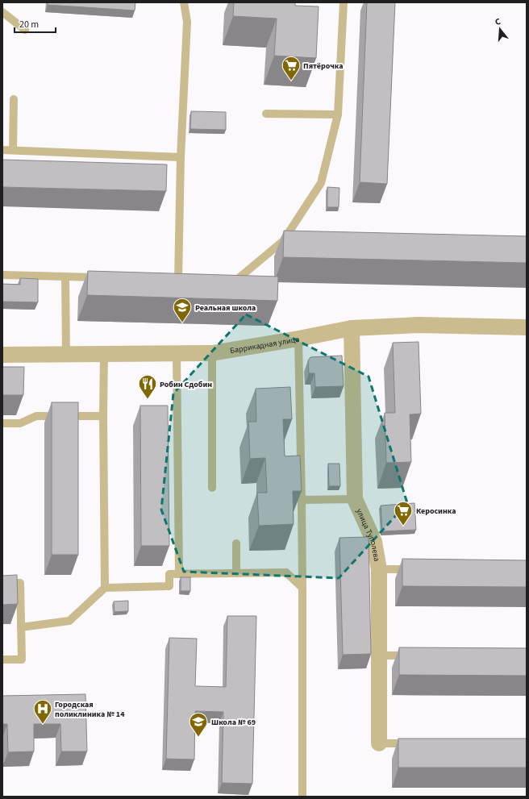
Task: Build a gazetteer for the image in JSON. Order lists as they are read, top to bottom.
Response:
{
  "streets": {
    "street": ["Баррикадная улица", "улица Туполева"]
  },
  "crossings": [
    ["Баррикадная улица", "улица Туполева"]
  ],
  "places": {
    "supermarket": ["Пятёрочка", "Керосинка"],
    "school or university": ["Реальная школа", "Школа № 69"],
    "restaurant": ["Робин Сдобин"],
    "hospital": ["Городская поликлиника № 14"]
  },
  "scale_bar": "20 m",
  "north": "top"
}
